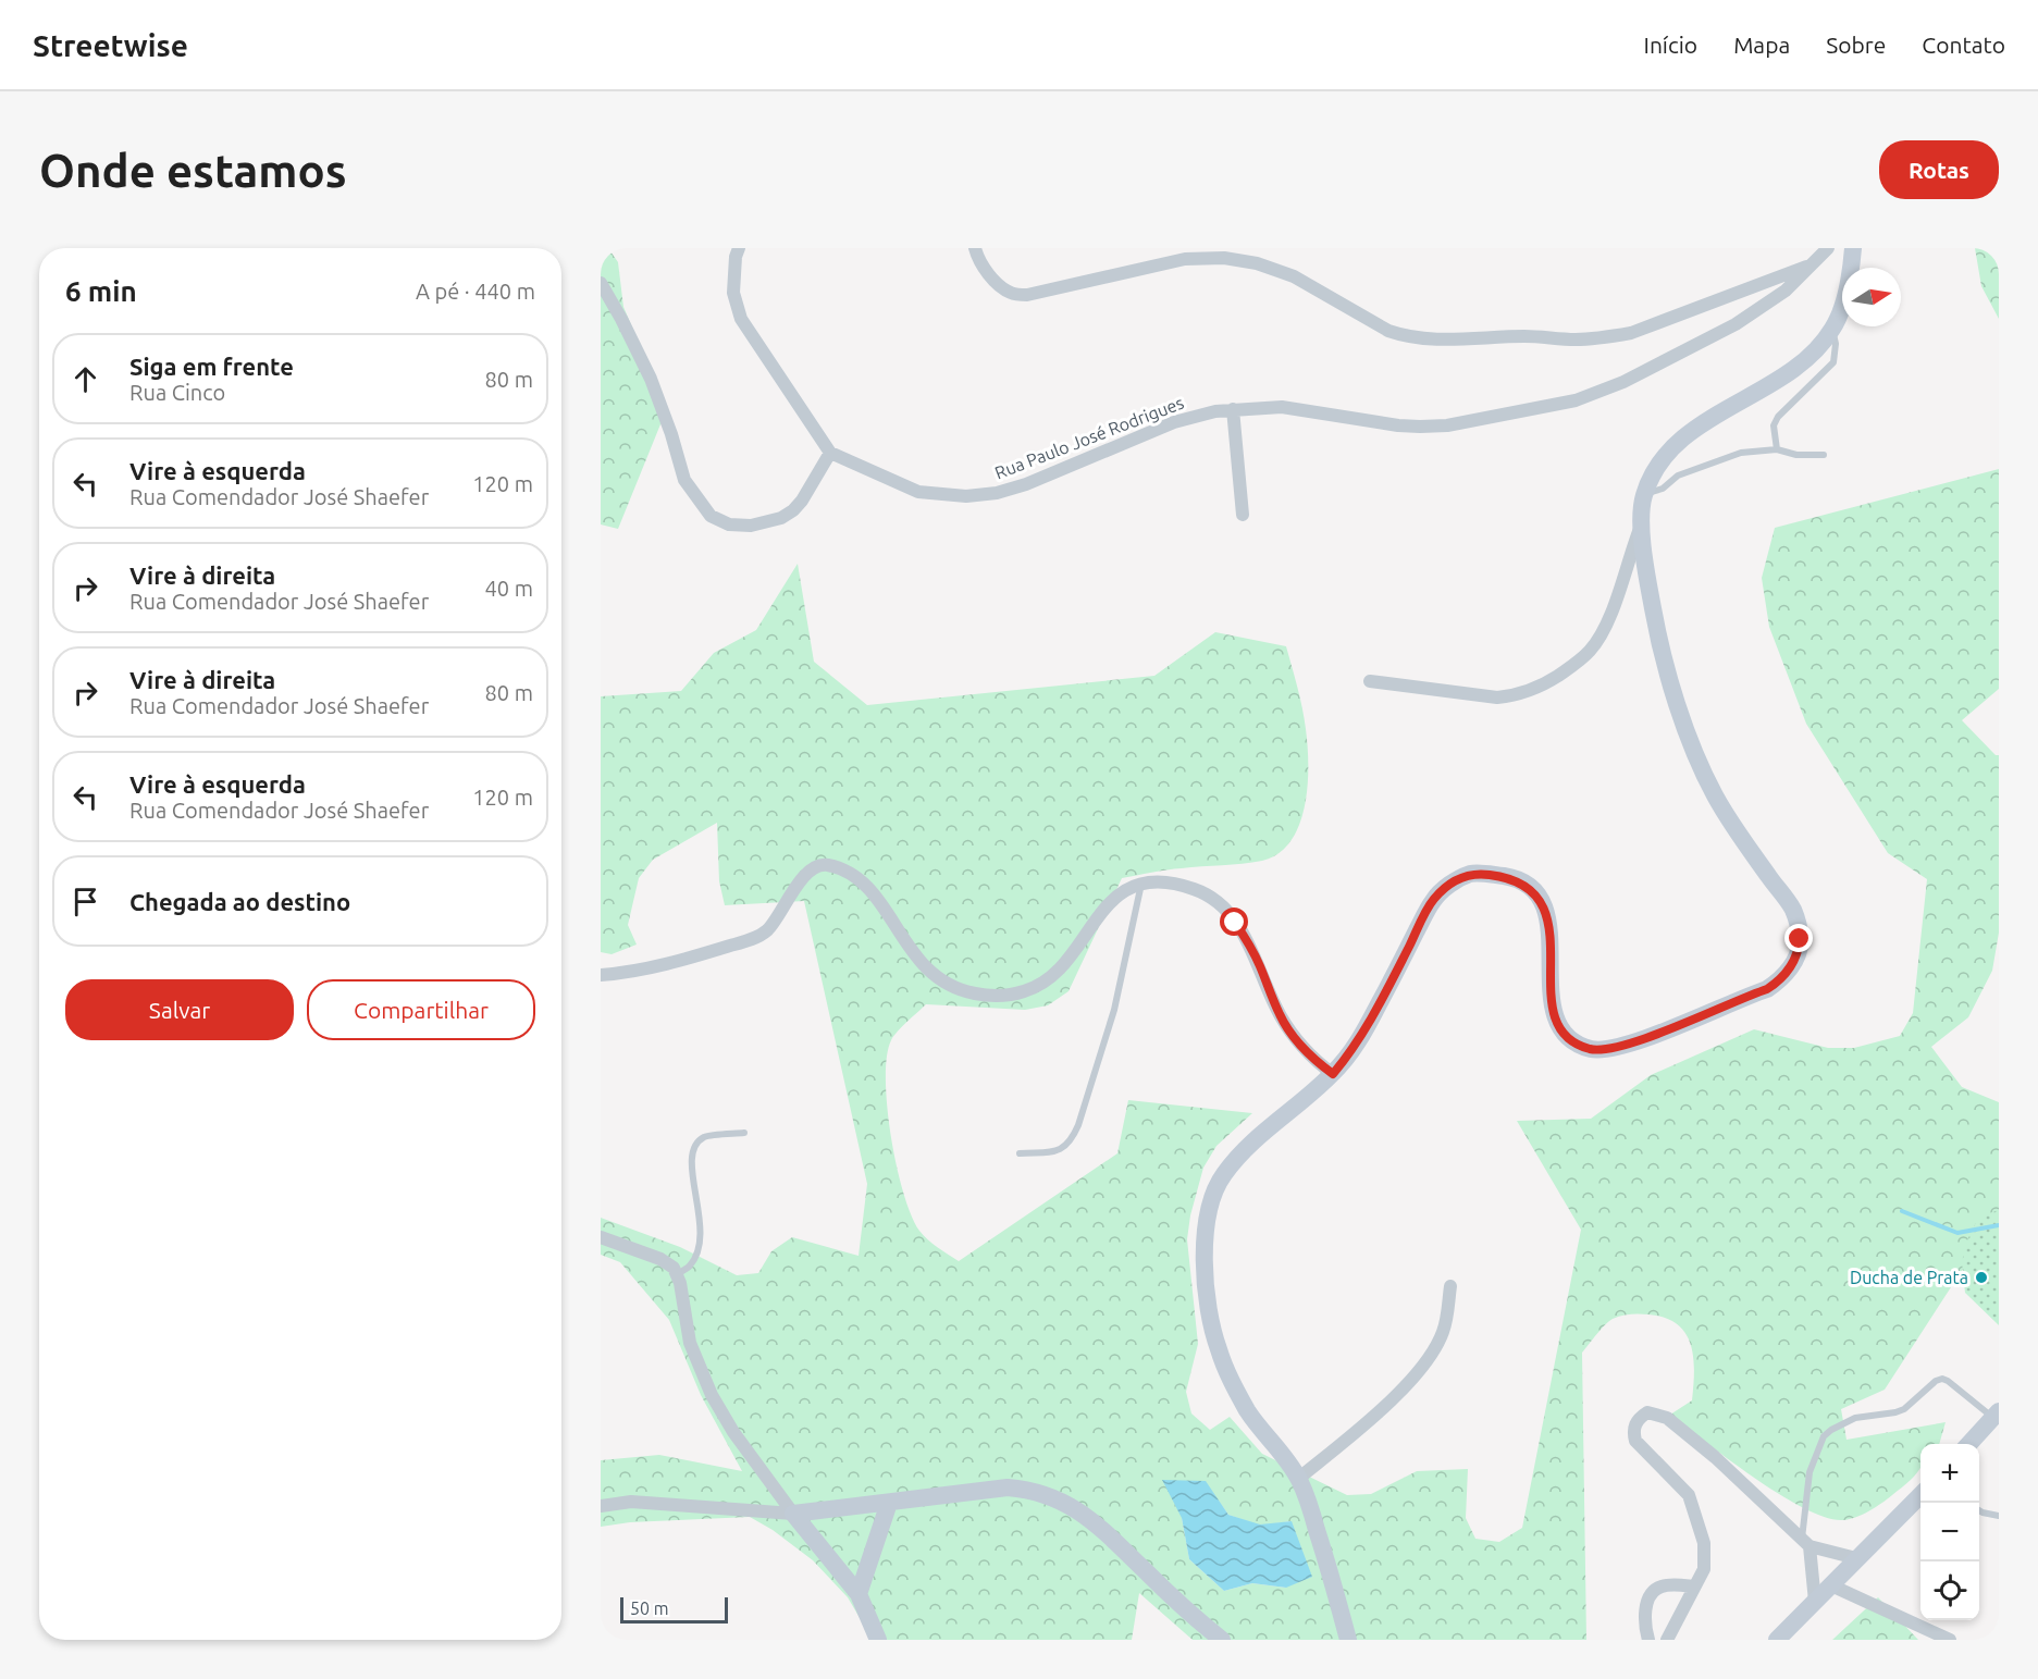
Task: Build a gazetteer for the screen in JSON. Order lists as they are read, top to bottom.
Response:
{
  "streets": {
    "street": ["Rua Paulo José Rodrigues"]
  },
  "places": ["Ducha de Prata"],
  "scale_bar": "50 m",
  "north": "right",
  "page": {
    "header": "Streetwise",
    "nav": [
      "Início",
      "Mapa",
      "Sobre",
      "Contato"
    ],
    "buttons": [
      "Rotas",
      ["Salvar", "Compartilhar"]
    ],
    "title": "Onde estamos",
    "heading": ["6 min", "A pé · 440 m"],
    "list": [
      ["Siga em frente", "Rua Cinco", "80 m"],
      ["Vire à esquerda", "Rua Comendador José Shaefer", "120 m"],
      ["Vire à direita", "Rua Comendador José Shaefer", "40 m"],
      ["Vire à direita", "Rua Comendador José Shaefer", "80 m"],
      ["Vire à esquerda", "Rua Comendador José Shaefer", "120 m"],
      "Chegada ao destino"
    ],
    "map_buttons": ["+", "−"],
    "scale": "50 m"
  }
}
